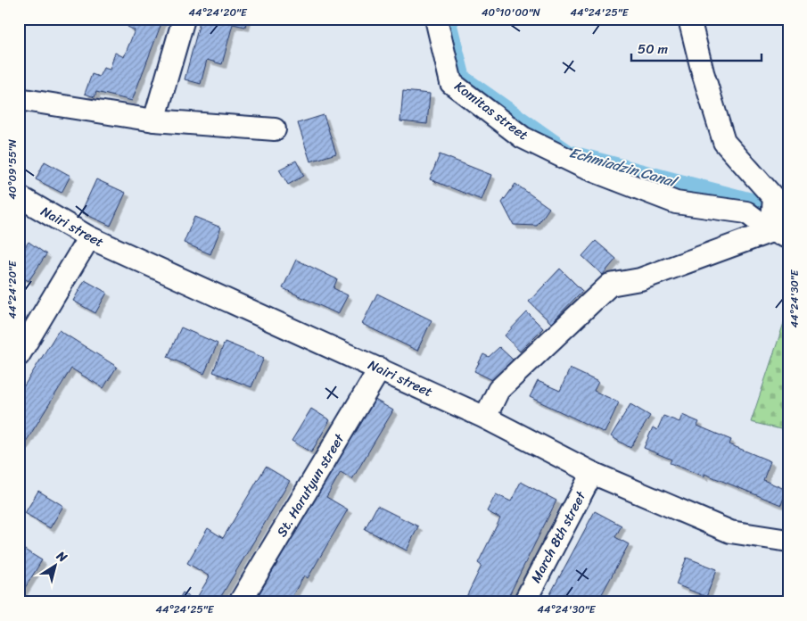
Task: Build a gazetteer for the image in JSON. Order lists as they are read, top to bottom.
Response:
{
  "streets": {
    "street": [
      "Komitas street",
      "Nairi street",
      "St. Harutyun street",
      "March 8th street"
    ]
  },
  "crossings": [
    ["Nairi street", "St. Harutyun street"],
    ["Nairi street", "March 8th street"]
  ],
  "water": ["Echmiadzin Canal"],
  "scale_bar": "50 m",
  "north": "top right",
  "coordinates": [
    "44°24'20\"E",
    "40°10'00\"N",
    "44°24'25\"E",
    "40°09'55\"N",
    "44°24'30\"E"
  ]
}
